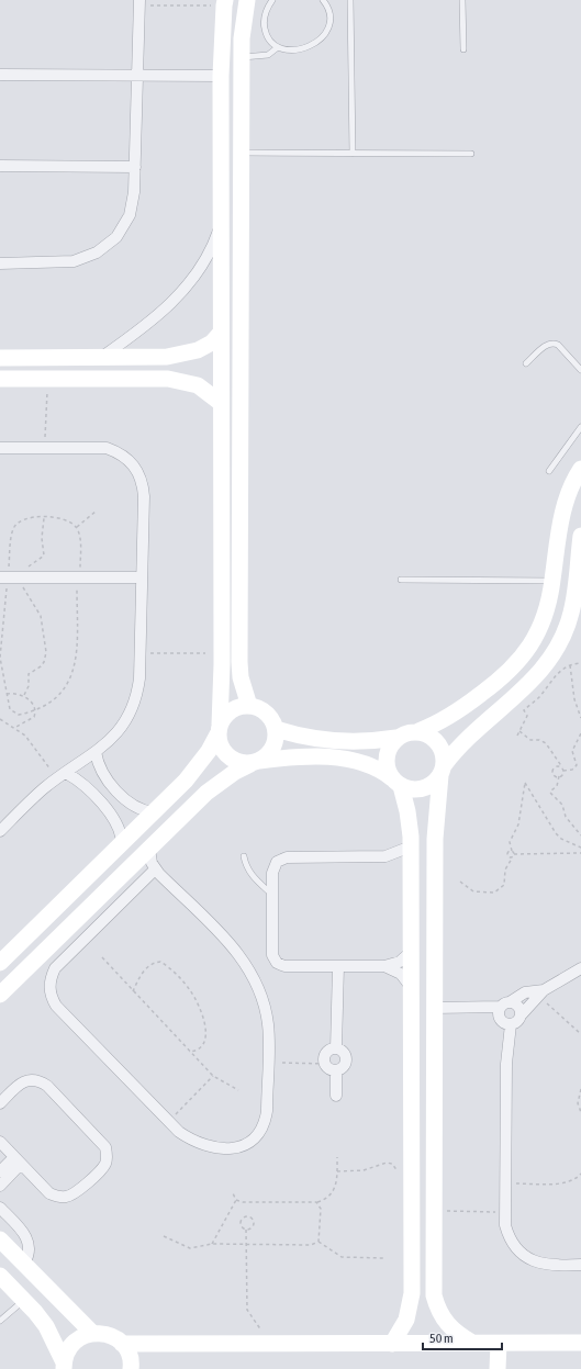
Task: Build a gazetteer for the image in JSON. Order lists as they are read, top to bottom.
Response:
{
  "scale_bar": "50 m"
}
